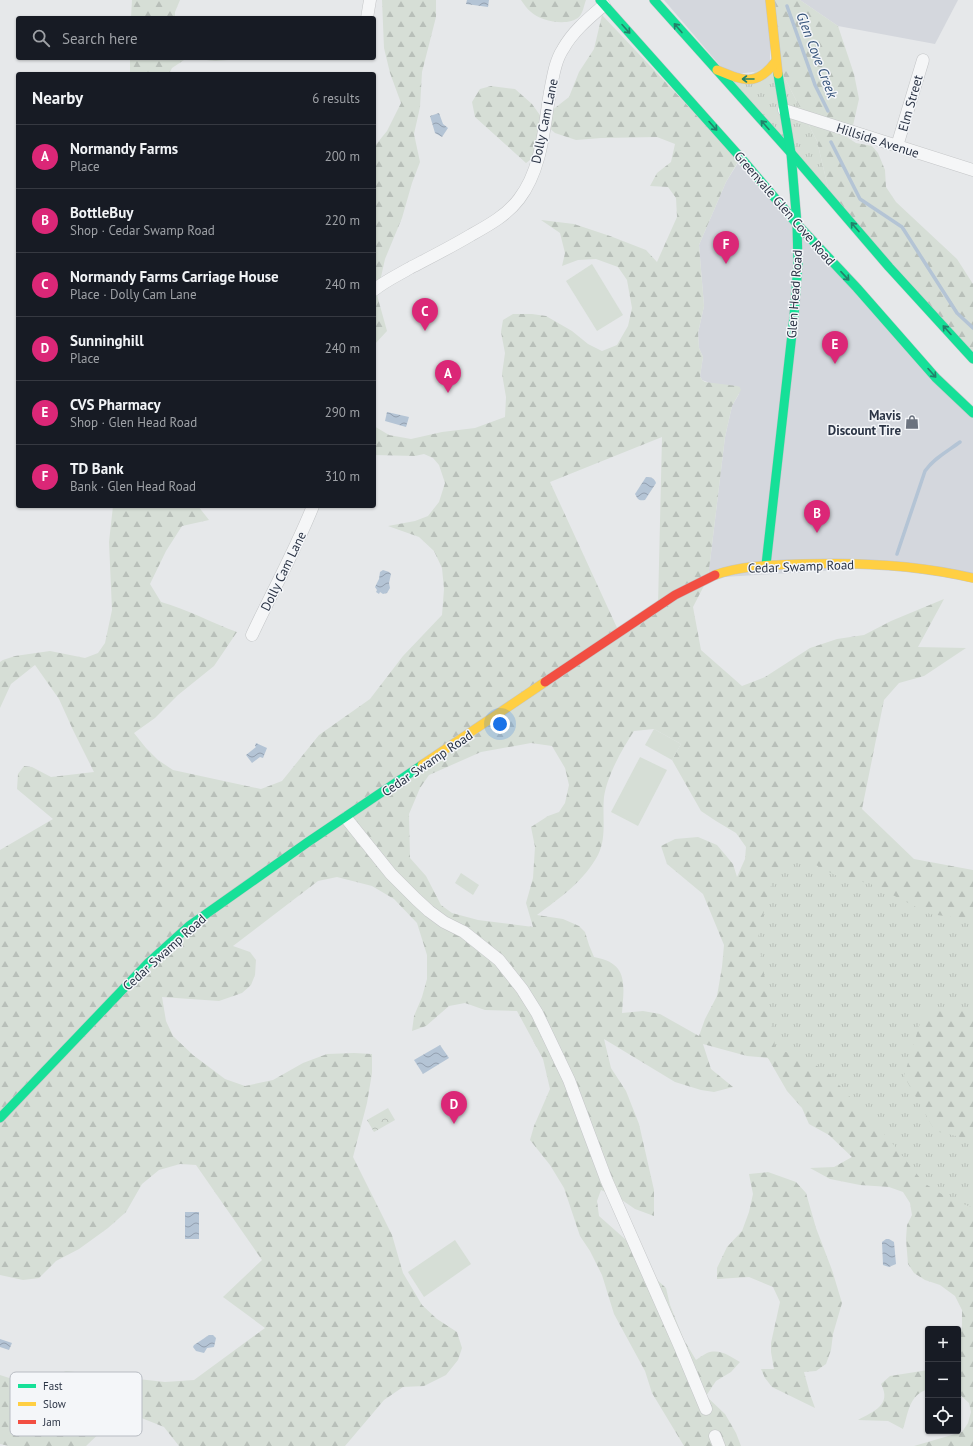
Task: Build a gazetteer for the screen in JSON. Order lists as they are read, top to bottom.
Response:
{
  "streets": {
    "main road": ["Greenvale Glen Cove Road", "Glen Head Road", "Cedar Swamp Road"],
    "street": ["Elm Street", "Dolly Cam Lane", "Hillside Avenue"]
  },
  "crossings": [
    ["Elm Street", "Hillside Avenue"],
    ["Dolly Cam Lane", "Greenvale Glen Cove Road"],
    ["Hillside Avenue", "Glen Head Road"],
    ["Greenvale Glen Cove Road", "Glen Head Road"],
    ["Glen Head Road", "Cedar Swamp Road"]
  ],
  "water": ["Glen Cove Creek"],
  "places": {
    "shop": ["Mavis Discount Tire"]
  },
  "legend": ["Fast", "Slow", "Jam"],
  "page": {
    "search": "Search here",
    "heading": ["Nearby", "6 results"],
    "list": [
      {
        "mark": "A",
        "name": "Normandy Farms",
        "note": "Place",
        "value": "200 m"
      },
      {
        "mark": "B",
        "name": "BottleBuy",
        "note": "Shop · Cedar Swamp Road",
        "value": "220 m"
      },
      {
        "mark": "C",
        "name": "Normandy Farms Carriage House",
        "note": "Place · Dolly Cam Lane",
        "value": "240 m"
      },
      {
        "mark": "D",
        "name": "Sunninghill",
        "note": "Place",
        "value": "240 m"
      },
      {
        "mark": "E",
        "name": "CVS Pharmacy",
        "note": "Shop · Glen Head Road",
        "value": "290 m"
      },
      {
        "mark": "F",
        "name": "TD Bank",
        "note": "Bank · Glen Head Road",
        "value": "310 m"
      }
    ],
    "pins": [
      "F",
      "C",
      "E",
      "A",
      "B",
      "D"
    ],
    "map_buttons": ["+", "−"]
  }
}
